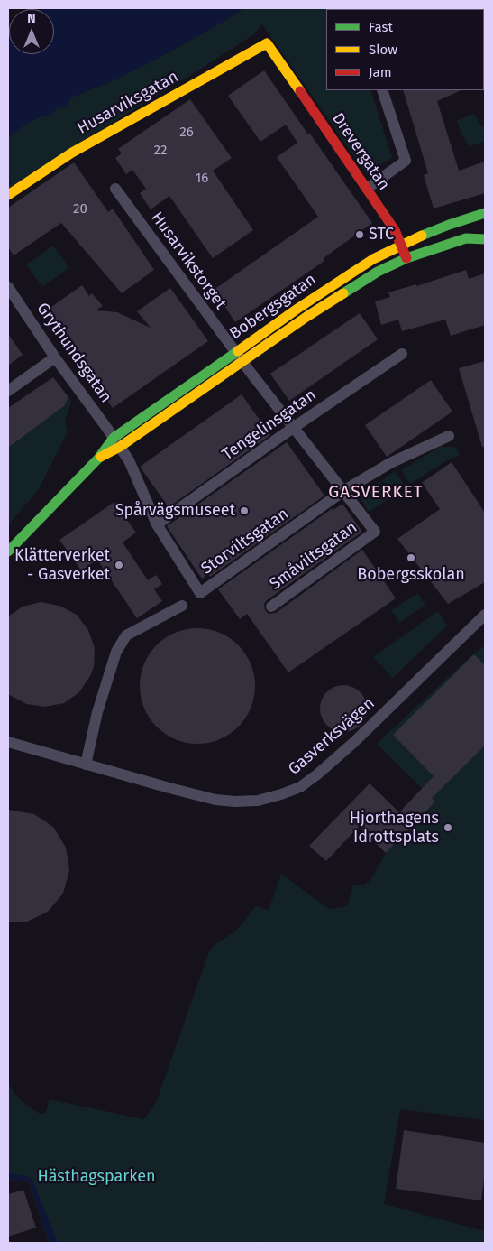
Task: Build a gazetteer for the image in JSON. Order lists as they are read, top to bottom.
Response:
{
  "streets": {
    "street": [
      "Husarviksgatan",
      "Drevergatan",
      "Husarvikstorget",
      "Bobergsgatan",
      "Grythundsgatan",
      "Tengelinsgatan",
      "Storviltsgatan",
      "Småviltsgatan",
      "Gasverksvägen"
    ]
  },
  "crossings": [
    ["Husarviksgatan", "Drevergatan"],
    ["Drevergatan", "Bobergsgatan"],
    ["Husarvikstorget", "Bobergsgatan"],
    ["Husarvikstorget", "Tengelinsgatan"],
    ["Husarvikstorget", "Storviltsgatan"],
    ["Husarvikstorget", "Småviltsgatan"],
    ["Bobergsgatan", "Grythundsgatan"],
    ["Bobergsgatan", "Storviltsgatan"],
    ["Grythundsgatan", "Storviltsgatan"],
    ["Tengelinsgatan", "Storviltsgatan"]
  ],
  "districts": ["GASVERKET"],
  "parks": ["Hästhagsparken"],
  "places": [
    "STC",
    "Spårvägsmuseet",
    "Bobergsskolan",
    "Klätterverket - Gasverket",
    "Hjorthagens Idrottsplats"
  ],
  "house_numbers": [
    "26",
    "22",
    "16",
    "20"
  ],
  "legend": ["Fast", "Slow", "Jam"],
  "north": "top"
}
